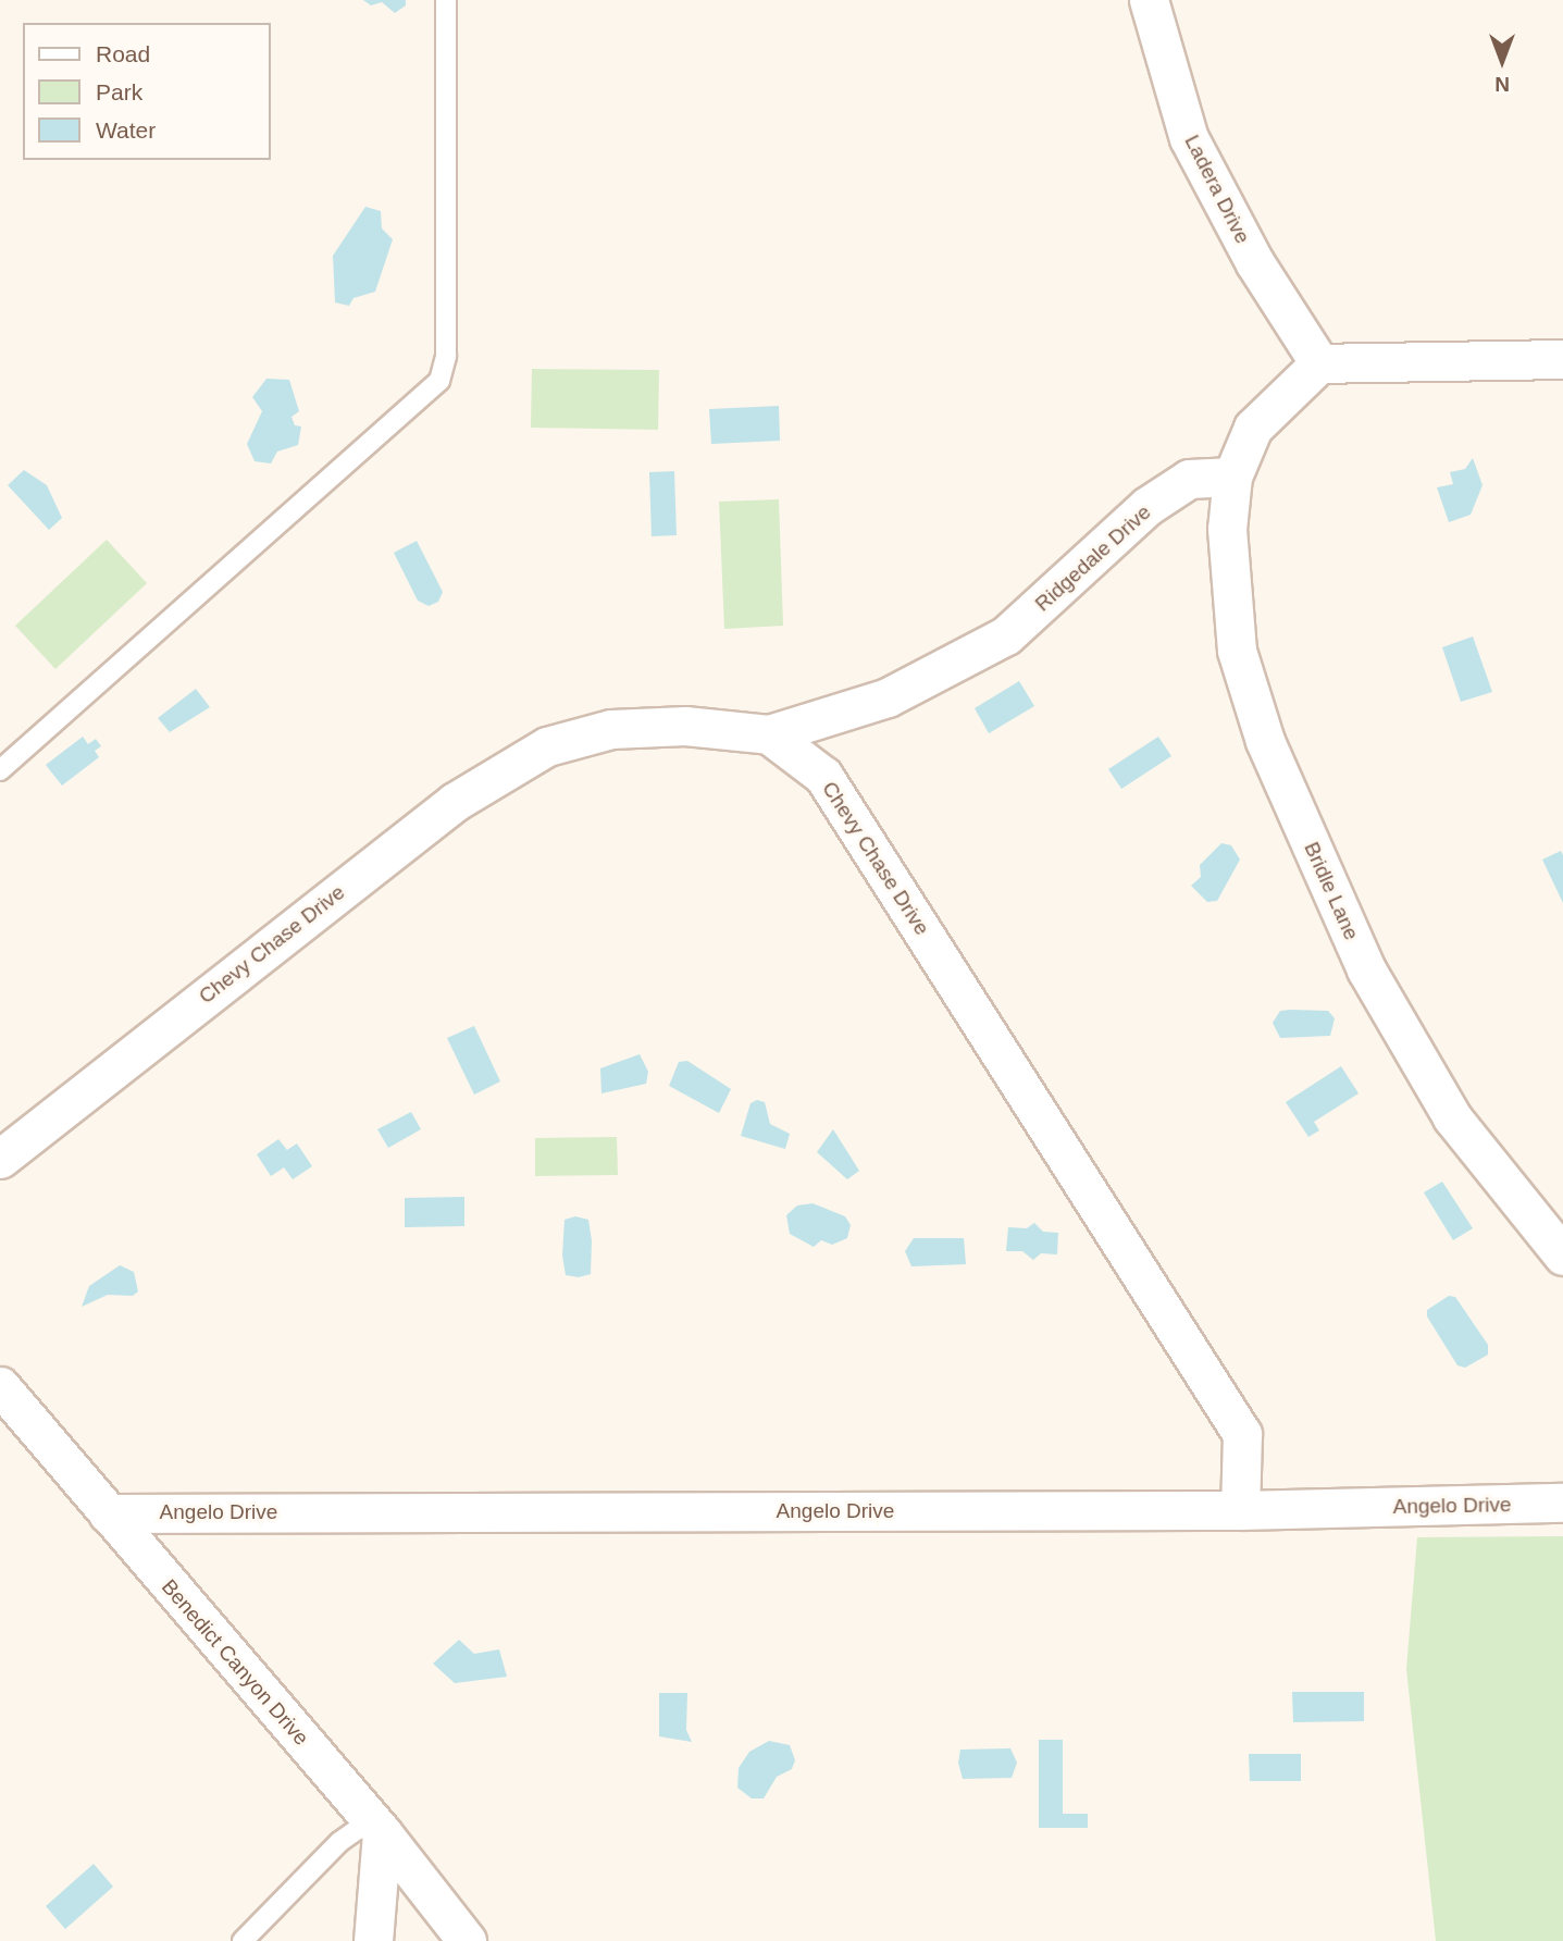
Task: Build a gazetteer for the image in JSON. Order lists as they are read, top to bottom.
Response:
{
  "streets": {
    "street": [
      "Ladera Drive",
      "Ridgedale Drive",
      "Chevy Chase Drive",
      "Bridle Lane",
      "Angelo Drive",
      "Benedict Canyon Drive"
    ]
  },
  "crossings": [
    ["Ridgedale Drive", "Chevy Chase Drive"],
    ["Ridgedale Drive", "Bridle Lane"],
    ["Chevy Chase Drive", "Angelo Drive"],
    ["Angelo Drive", "Benedict Canyon Drive"]
  ],
  "legend": ["Road", "Park", "Water"],
  "north": "bottom"
}
